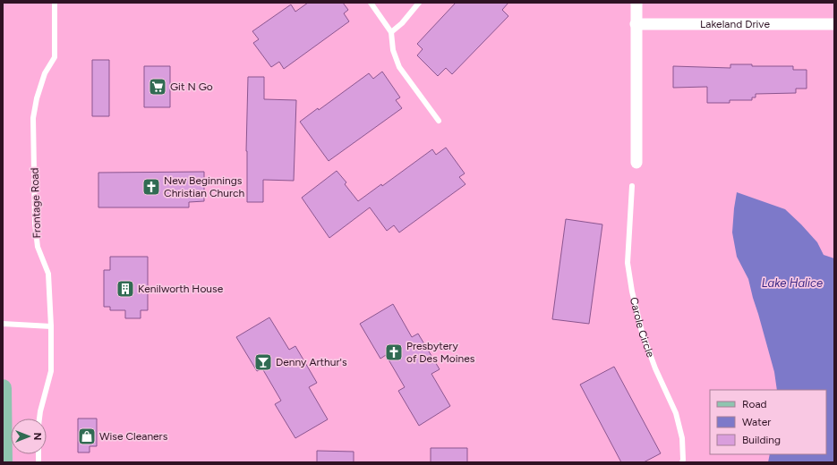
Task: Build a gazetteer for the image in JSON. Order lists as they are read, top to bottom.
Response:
{
  "streets": {
    "street": ["Lakeland Drive"],
    "lane": ["Frontage Road", "Carole Circle"]
  },
  "water": ["Lake Halice"],
  "places": {
    "supermarket": ["Git N Go"],
    "church": ["New Beginnings Christian Church", "Presbytery of Des Moines"],
    "building": ["Kenilworth House"],
    "bar": ["Denny Arthur's"],
    "shop": ["Wise Cleaners"]
  },
  "legend": ["Road", "Water", "Building"],
  "north": "right"
}
